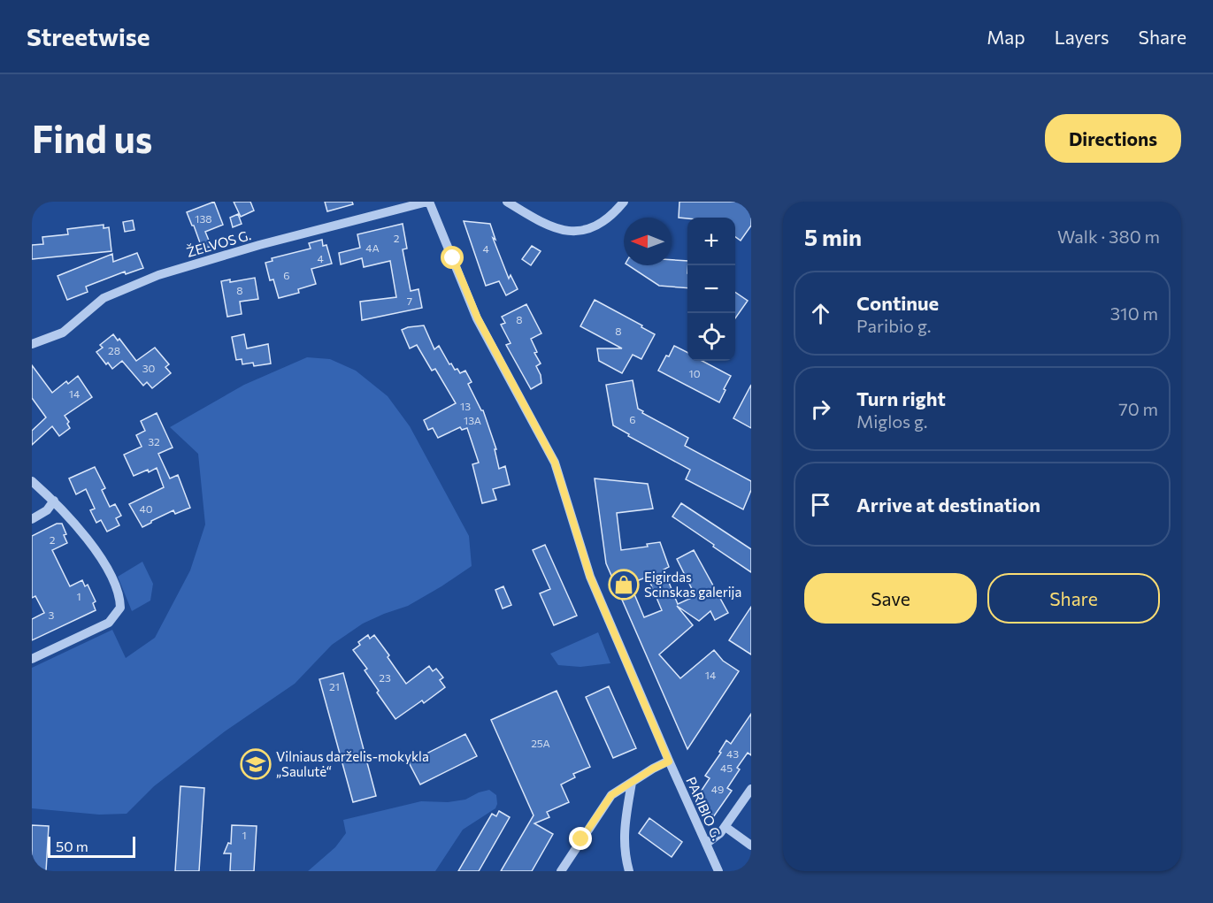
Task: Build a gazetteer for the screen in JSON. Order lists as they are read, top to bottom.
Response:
{
  "streets": {
    "street": ["ŽELVOS G.", "PARIBIO G."]
  },
  "crossings": [
    ["ŽELVOS G.", "PARIBIO G."]
  ],
  "places": {
    "shop": ["Eigirdas Scinskas galerija"],
    "school or university": ["Vilniaus darželis-mokykla „Saulutė“"]
  },
  "house_numbers": [
    "138",
    "2",
    "4A",
    "4",
    "4",
    "6",
    "8",
    "7",
    "8",
    "8",
    "28",
    "30",
    "10",
    "14",
    "13",
    "6",
    "13A",
    "32",
    "40",
    "2",
    "1",
    "3",
    "14",
    "23",
    "21",
    "25A",
    "43",
    "45",
    "49",
    "1"
  ],
  "scale_bar": "50 m",
  "north": "left",
  "page": {
    "header": "Streetwise",
    "nav": ["Map", "Layers", "Share"],
    "buttons": [
      "Directions",
      ["Save", "Share"]
    ],
    "title": "Find us",
    "heading": ["5 min", "Walk · 380 m"],
    "map_buttons": ["+", "−"],
    "list": [
      ["Continue", "Paribio g.", "310 m"],
      ["Turn right", "Miglos g.", "70 m"],
      "Arrive at destination"
    ],
    "scale": "50 m"
  }
}
